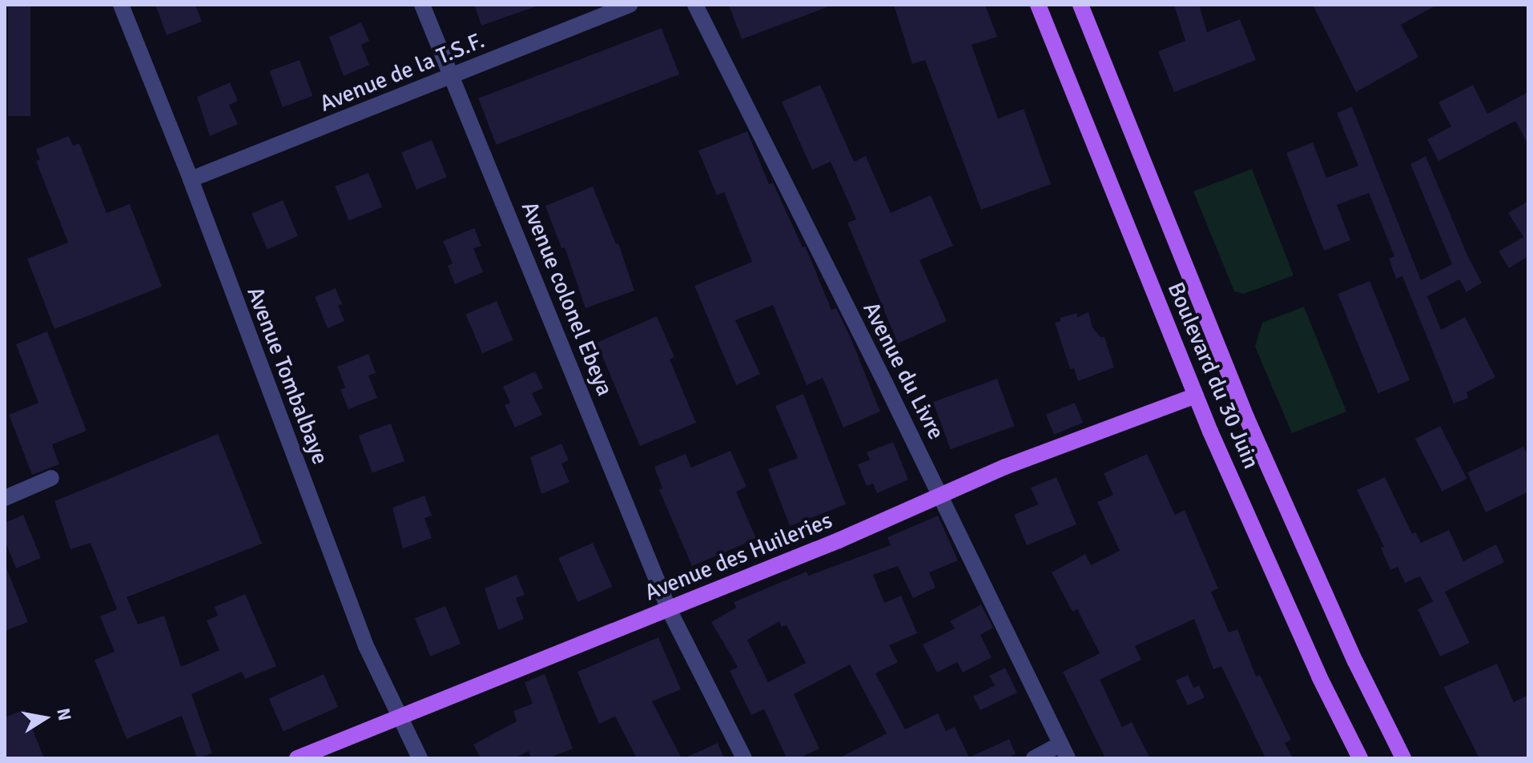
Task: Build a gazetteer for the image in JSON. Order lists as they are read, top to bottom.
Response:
{
  "streets": {
    "main road": ["Boulevard du 30 Juin", "Avenue des Huileries"],
    "street": [
      "Avenue de la T.S.F.",
      "Avenue colonel Ebeya",
      "Avenue du Livre",
      "Avenue Tombalbaye"
    ]
  },
  "crossings": [
    ["Avenue de la T.S.F.", "Avenue colonel Ebeya"],
    ["Avenue de la T.S.F.", "Avenue Tombalbaye"],
    ["Avenue colonel Ebeya", "Avenue des Huileries"],
    ["Avenue du Livre", "Avenue des Huileries"],
    ["Avenue Tombalbaye", "Avenue des Huileries"],
    ["Boulevard du 30 Juin", "Avenue des Huileries"]
  ],
  "north": "right"
}
